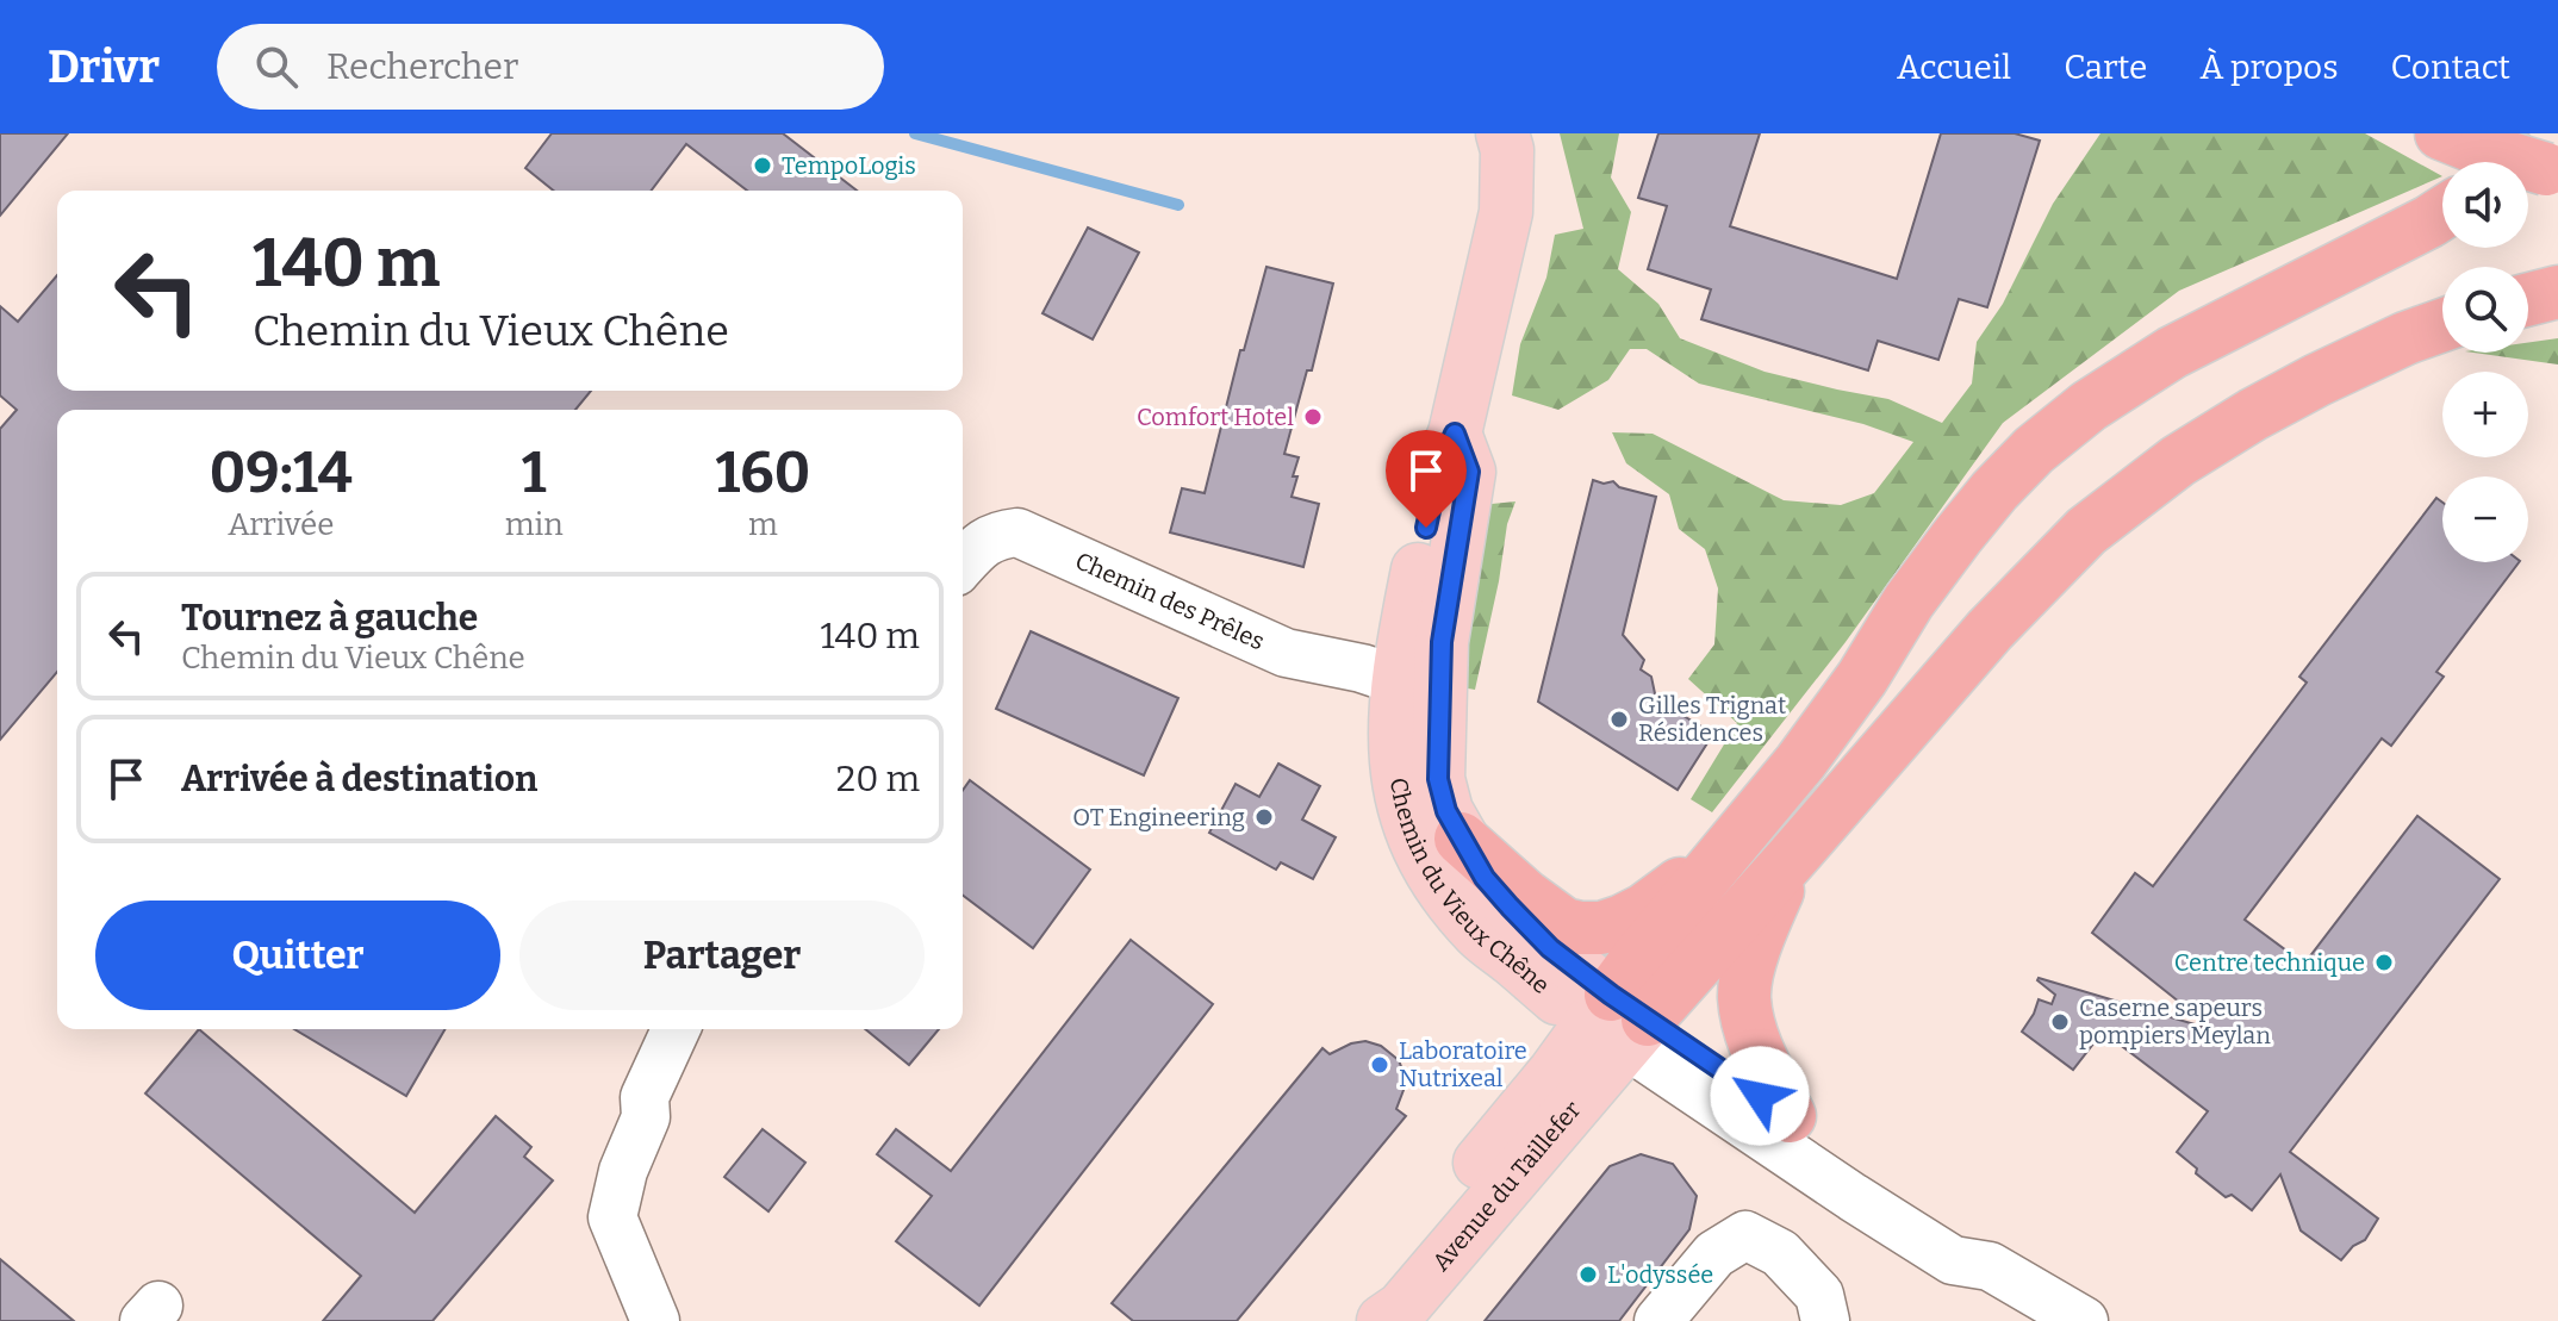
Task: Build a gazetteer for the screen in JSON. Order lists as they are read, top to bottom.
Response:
{
  "streets": {
    "main road": ["Chemin du Vieux Chêne", "Avenue du Taillefer"],
    "street": ["Chemin des Prêles"]
  },
  "crossings": [
    ["Chemin des Prêles", "Chemin du Vieux Chêne"],
    ["Chemin du Vieux Chêne", "Avenue du Taillefer"]
  ],
  "places": [
    "TempoLogis",
    "Comfort Hotel",
    "Gilles Trignat Résidences",
    "OT Engineering",
    "Centre technique",
    "Caserne sapeurs pompiers Meylan",
    "Laboratoire Nutrixeal",
    "L'odyssée"
  ],
  "page": {
    "header": "Drivr",
    "search": "Rechercher",
    "nav": [
      "Accueil",
      "Carte",
      "À propos",
      "Contact"
    ],
    "map_buttons": ["+", "−"],
    "turn": ["140 m", "Chemin du Vieux Chêne"],
    "eta": [
      "09:14",
      "Arrivée",
      "1",
      "min",
      "160",
      "m"
    ],
    "list": [
      {
        "name": "Tournez à gauche",
        "note": "Chemin du Vieux Chêne",
        "value": "140 m"
      },
      {
        "name": "Arrivée à destination",
        "value": "20 m"
      }
    ],
    "buttons": ["Quitter", "Partager"]
  }
}
